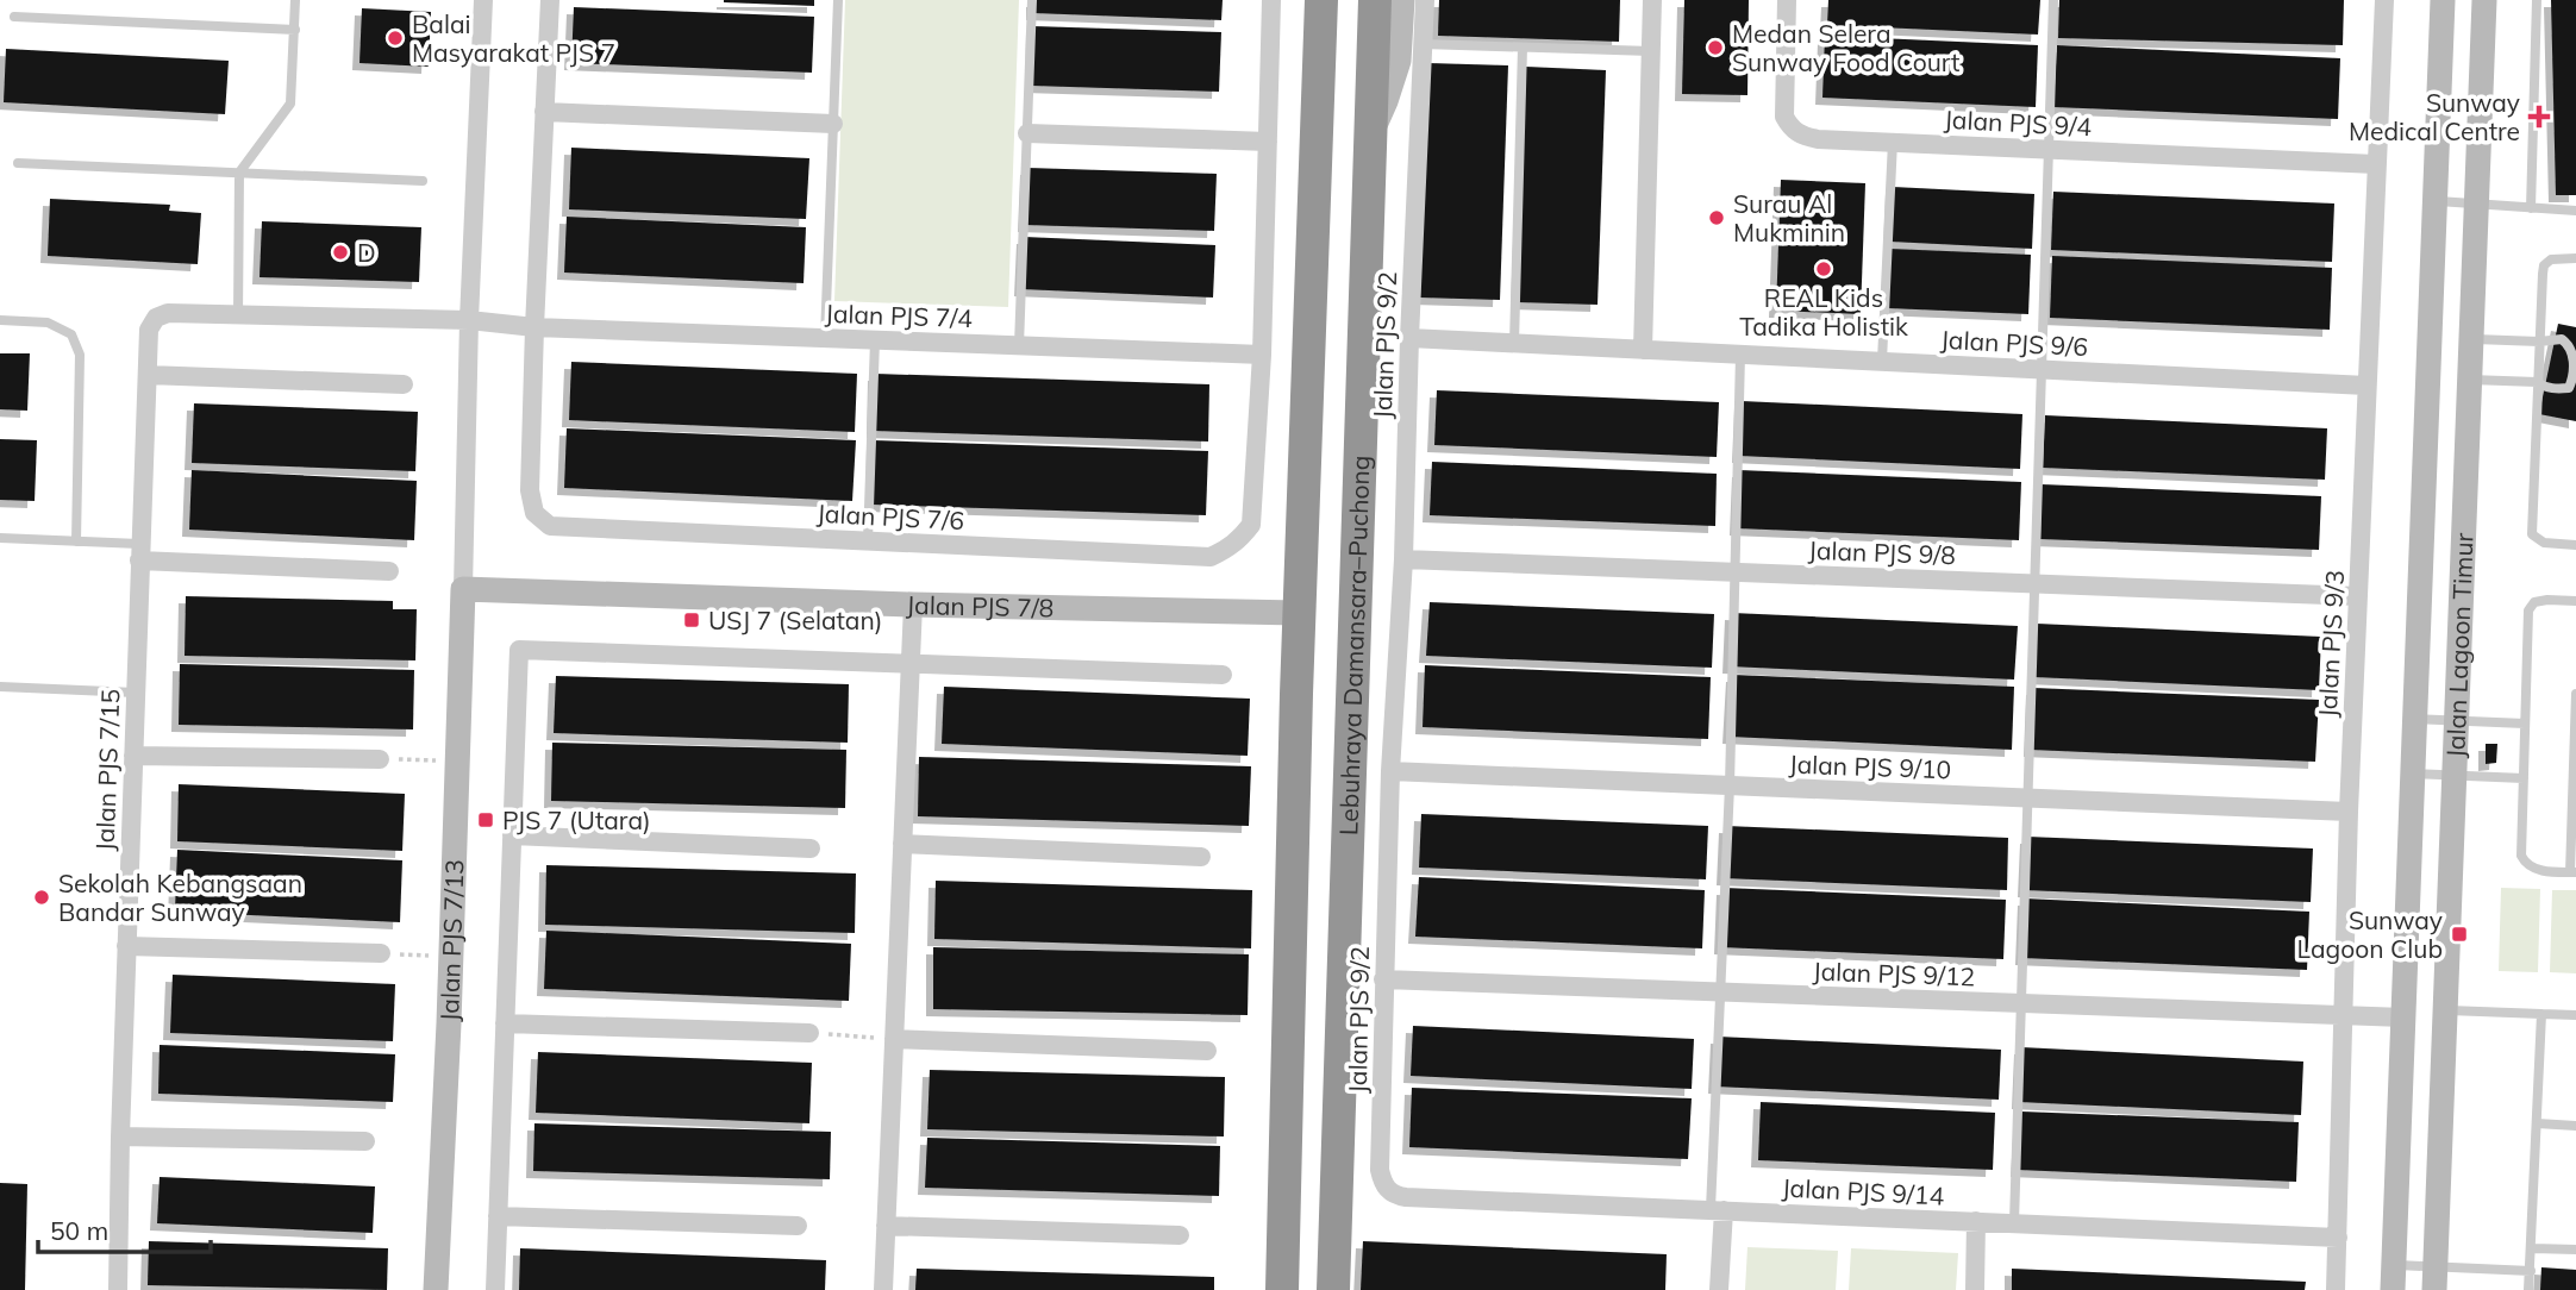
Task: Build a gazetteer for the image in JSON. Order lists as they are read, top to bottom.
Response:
{
  "streets": {
    "highway": ["Lebuhraya Damansara–Puchong"],
    "main road": ["Jalan PJS 7/8", "Jalan Lagoon Timur", "Jalan PJS 7/13"],
    "street": [
      "Jalan PJS 9/4",
      "Jalan PJS 7/4",
      "Jalan PJS 9/6",
      "Jalan PJS 9/2",
      "Jalan PJS 7/6",
      "Jalan PJS 9/8",
      "Jalan PJS 9/3",
      "Jalan PJS 9/10",
      "Jalan PJS 7/15",
      "Jalan PJS 9/12",
      "Jalan PJS 9/14"
    ]
  },
  "crossings": [
    ["Jalan PJS 9/4", "Jalan PJS 9/3"],
    ["Jalan PJS 7/4", "Jalan PJS 7/6"],
    ["Jalan PJS 7/4", "Jalan PJS 7/15"],
    ["Jalan PJS 9/6", "Jalan PJS 9/2"],
    ["Jalan PJS 9/6", "Jalan PJS 9/3"],
    ["Jalan PJS 9/2", "Jalan PJS 9/8"],
    ["Jalan PJS 9/2", "Jalan PJS 9/10"],
    ["Jalan PJS 9/2", "Jalan PJS 9/12"],
    ["Jalan PJS 9/2", "Jalan PJS 9/14"],
    ["Jalan PJS 9/8", "Jalan PJS 9/3"],
    ["Jalan PJS 7/8", "Jalan PJS 7/13"],
    ["Jalan PJS 9/3", "Jalan PJS 9/10"],
    ["Jalan PJS 9/3", "Jalan PJS 9/12"],
    ["Jalan PJS 9/3", "Jalan PJS 9/14"],
    ["Jalan Lagoon Timur", "Jalan PJS 9/12"]
  ],
  "places": {
    "other": [
      "Balai Masyarakat PJS 7",
      "Medan Selera Sunway Food Court",
      "Surau Al Mukminin",
      "D",
      "REAL Kids Tadika Holistik",
      "Sekolah Kebangsaan Bandar Sunway"
    ],
    "health": ["Sunway Medical Centre"],
    "transit": ["USJ 7 (Selatan)", "PJS 7 (Utara)", "Sunway Lagoon Club"]
  },
  "scale_bar": "50 m"
}
